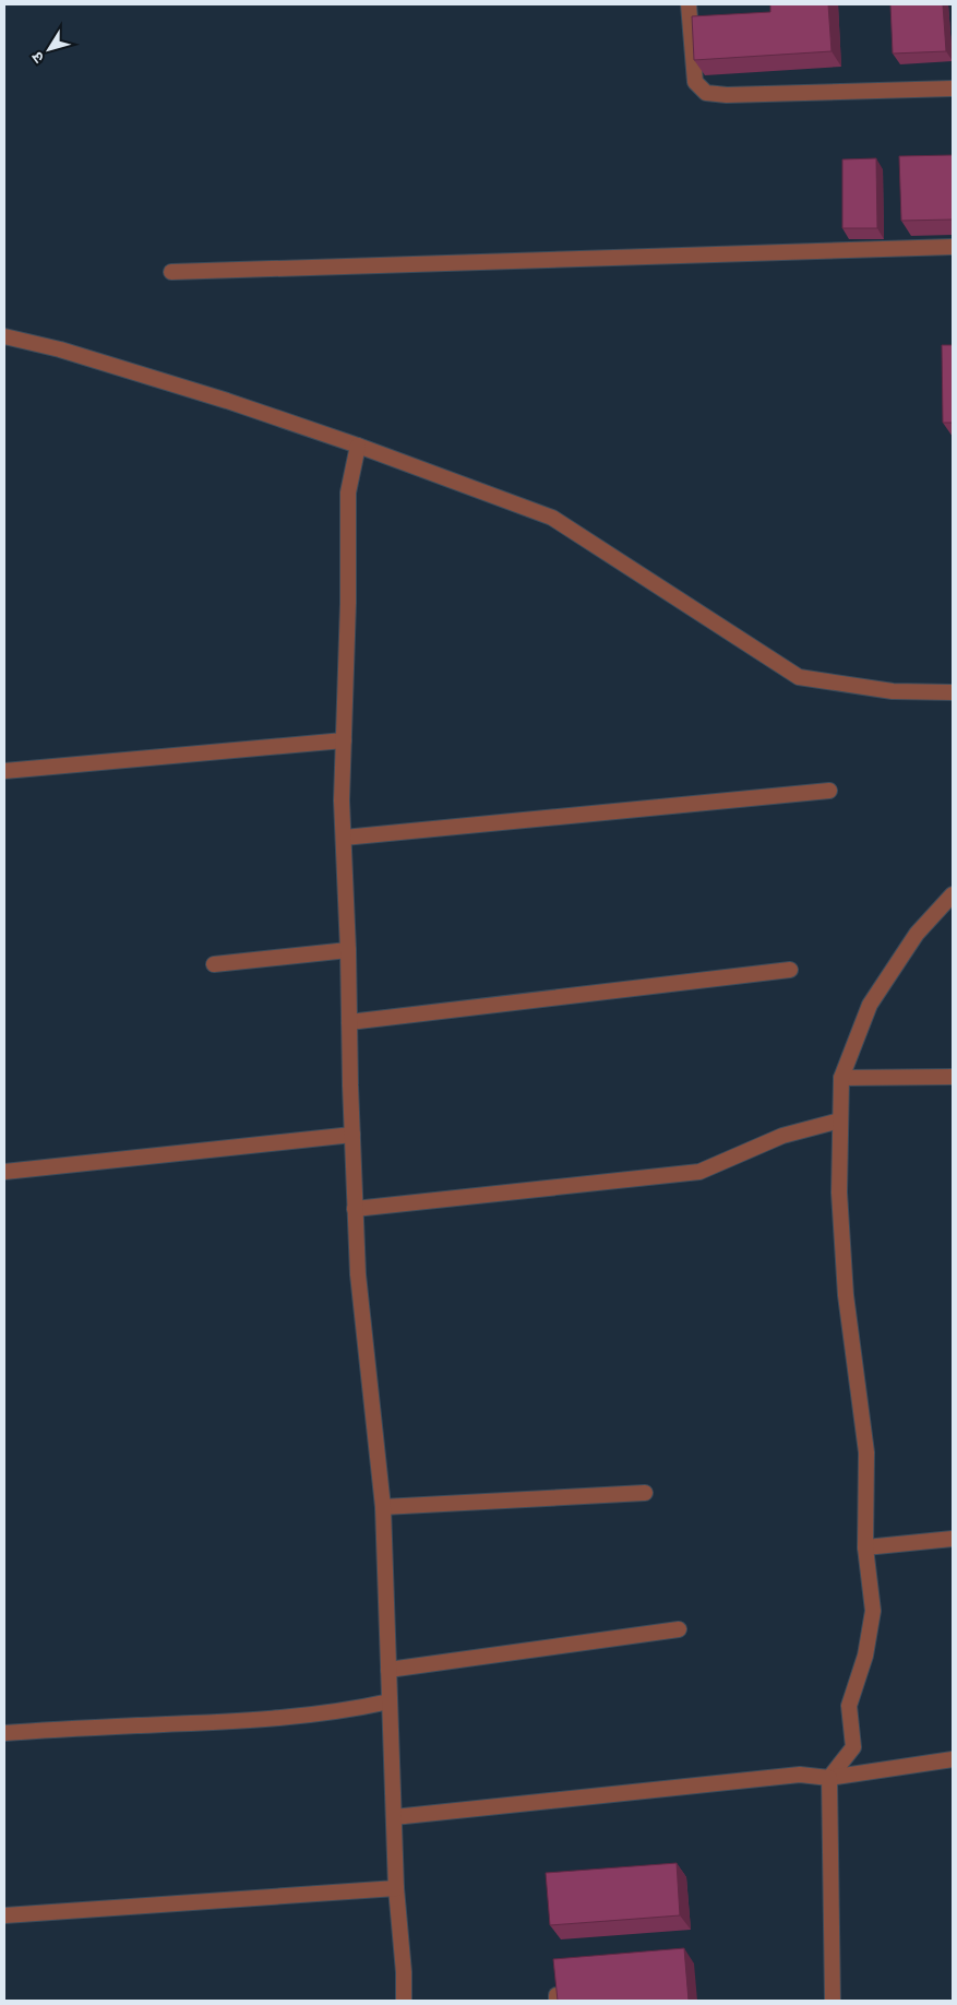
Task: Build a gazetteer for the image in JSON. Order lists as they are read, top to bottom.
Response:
{
  "north": "bottom left"
}
